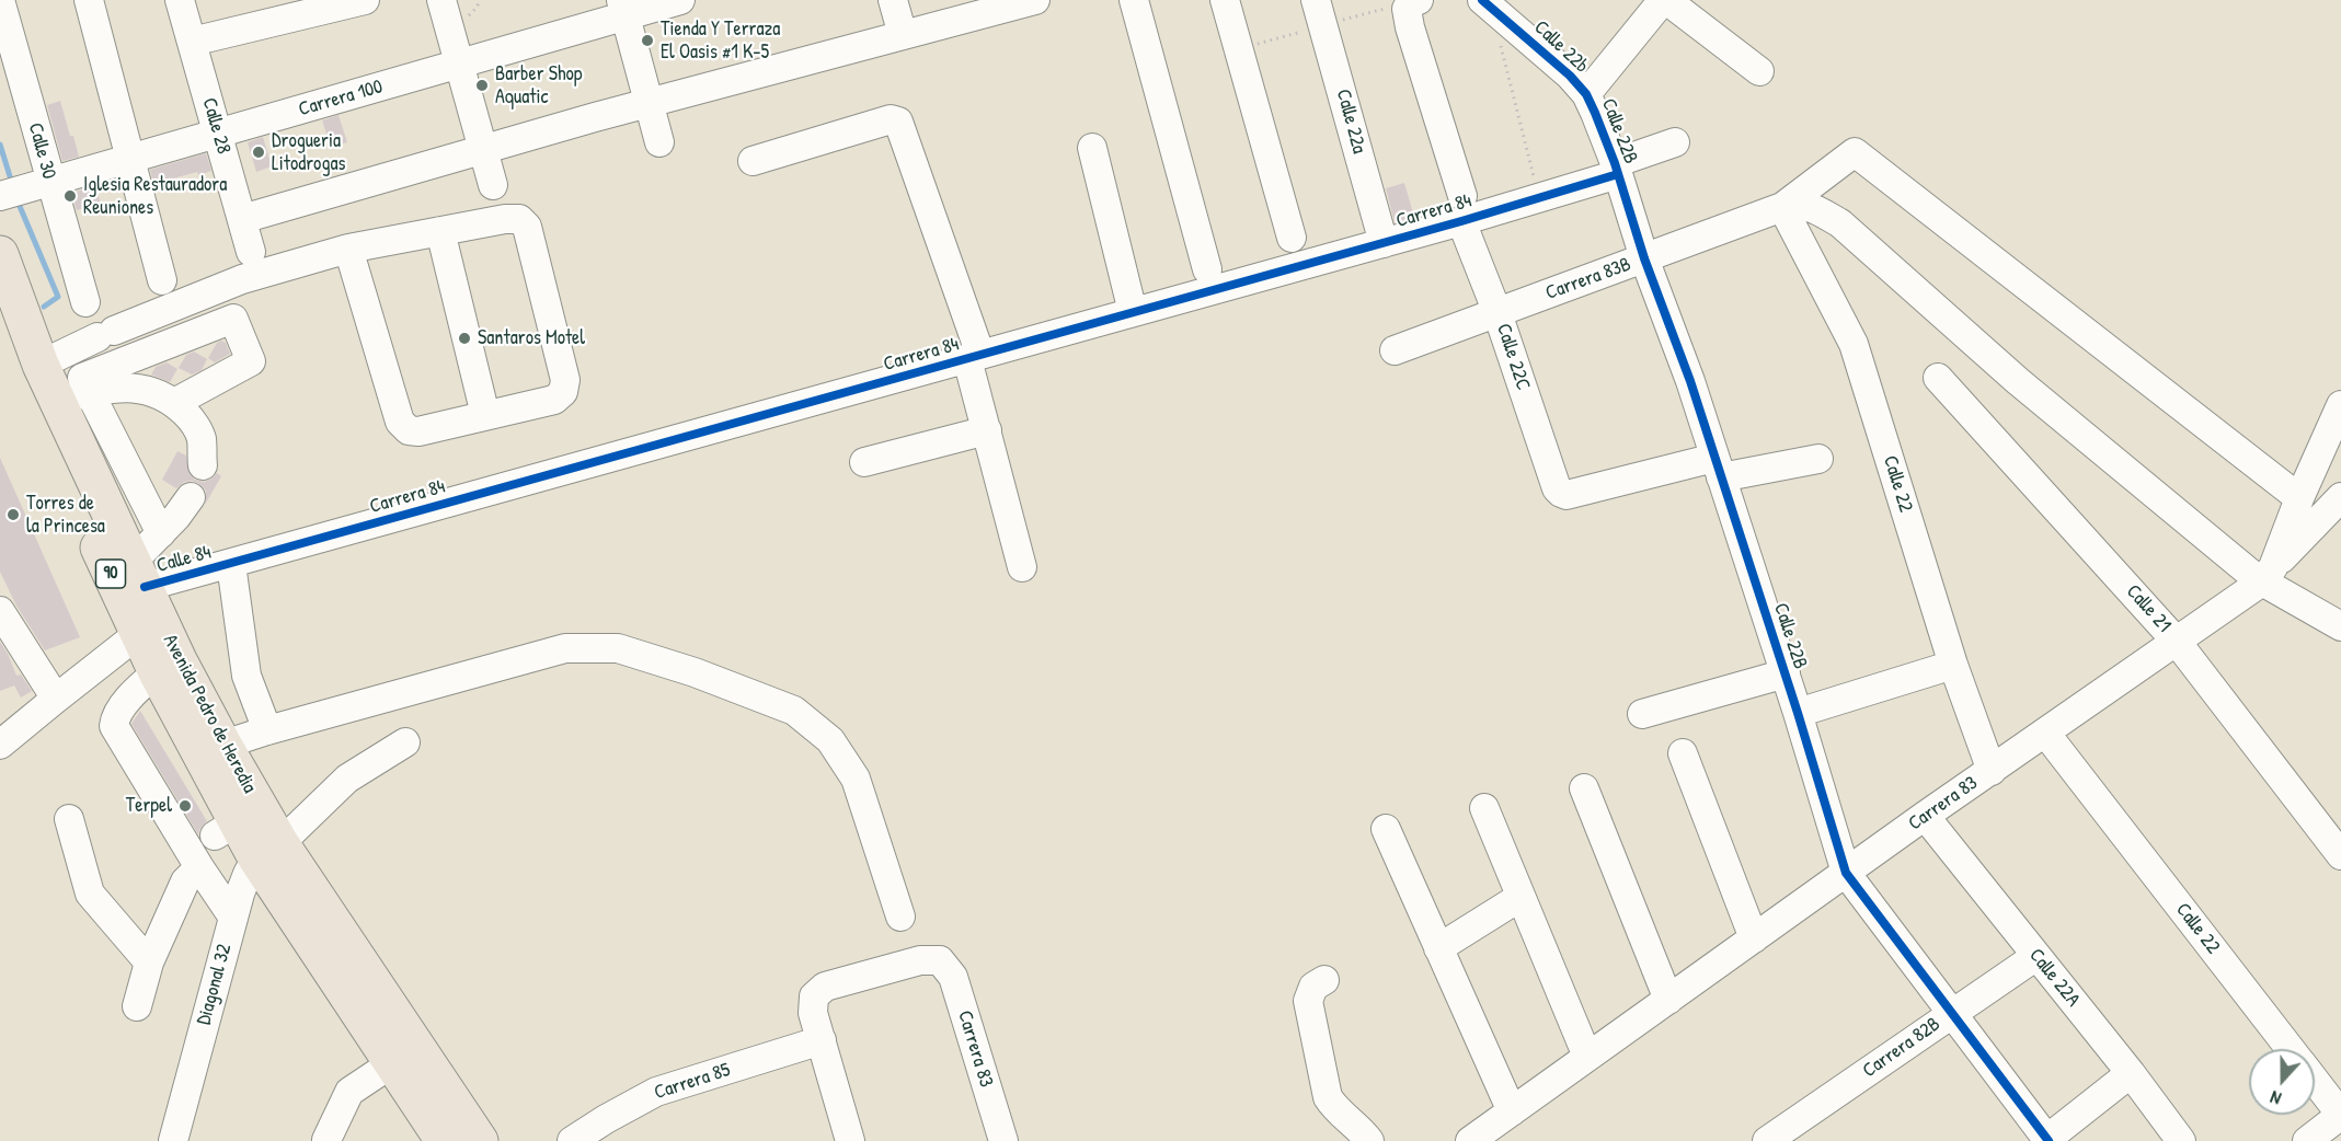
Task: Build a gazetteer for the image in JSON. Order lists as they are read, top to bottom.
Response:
{
  "streets": {
    "highway": ["90", "Avenida Pedro de Heredia"],
    "street": [
      "Calle 22b",
      "Carrera 100",
      "Calle 22a",
      "Calle 28",
      "Calle 22B",
      "Calle 30",
      "Carrera 84",
      "Carrera 83B",
      "Calle 22C",
      "Calle 22",
      "Calle 84",
      "Calle 21",
      "Carrera 83",
      "Calle 22A",
      "Diagonal 32",
      "Carrera 82B",
      "Carrera 85"
    ]
  },
  "crossings": [
    ["Calle 22b", "Calle 22B"],
    ["Carrera 100", "Calle 28"],
    ["Carrera 100", "Calle 30"],
    ["Calle 22a", "Carrera 84"],
    ["Calle 22B", "Carrera 84"],
    ["Calle 22B", "Carrera 83B"],
    ["Calle 22B", "Calle 22C"],
    ["Calle 22B", "Carrera 83"],
    ["Calle 22B", "Carrera 82B"],
    ["Carrera 84", "Calle 22C"],
    ["Carrera 84", "Calle 84"],
    ["Carrera 83B", "Calle 22C"],
    ["Carrera 83B", "Calle 22"],
    ["Calle 22", "Carrera 83"],
    ["Calle 84", "Avenida Pedro de Heredia"],
    ["Calle 21", "Carrera 83"],
    ["Avenida Pedro de Heredia", "Diagonal 32"],
    ["Carrera 83", "Calle 22A"],
    ["Carrera 83", "Carrera 85"],
    ["Calle 22A", "Carrera 82B"]
  ],
  "places": [
    "Tienda Y Terraza El Oasis #1 K-5",
    "Barber Shop Aquatic",
    "Drogueria Litodrogas",
    "Iglesia Restauradora Reuniones",
    "Santaros Motel",
    "Torres de la Princesa",
    "Terpel"
  ],
  "north": "bottom"
}
